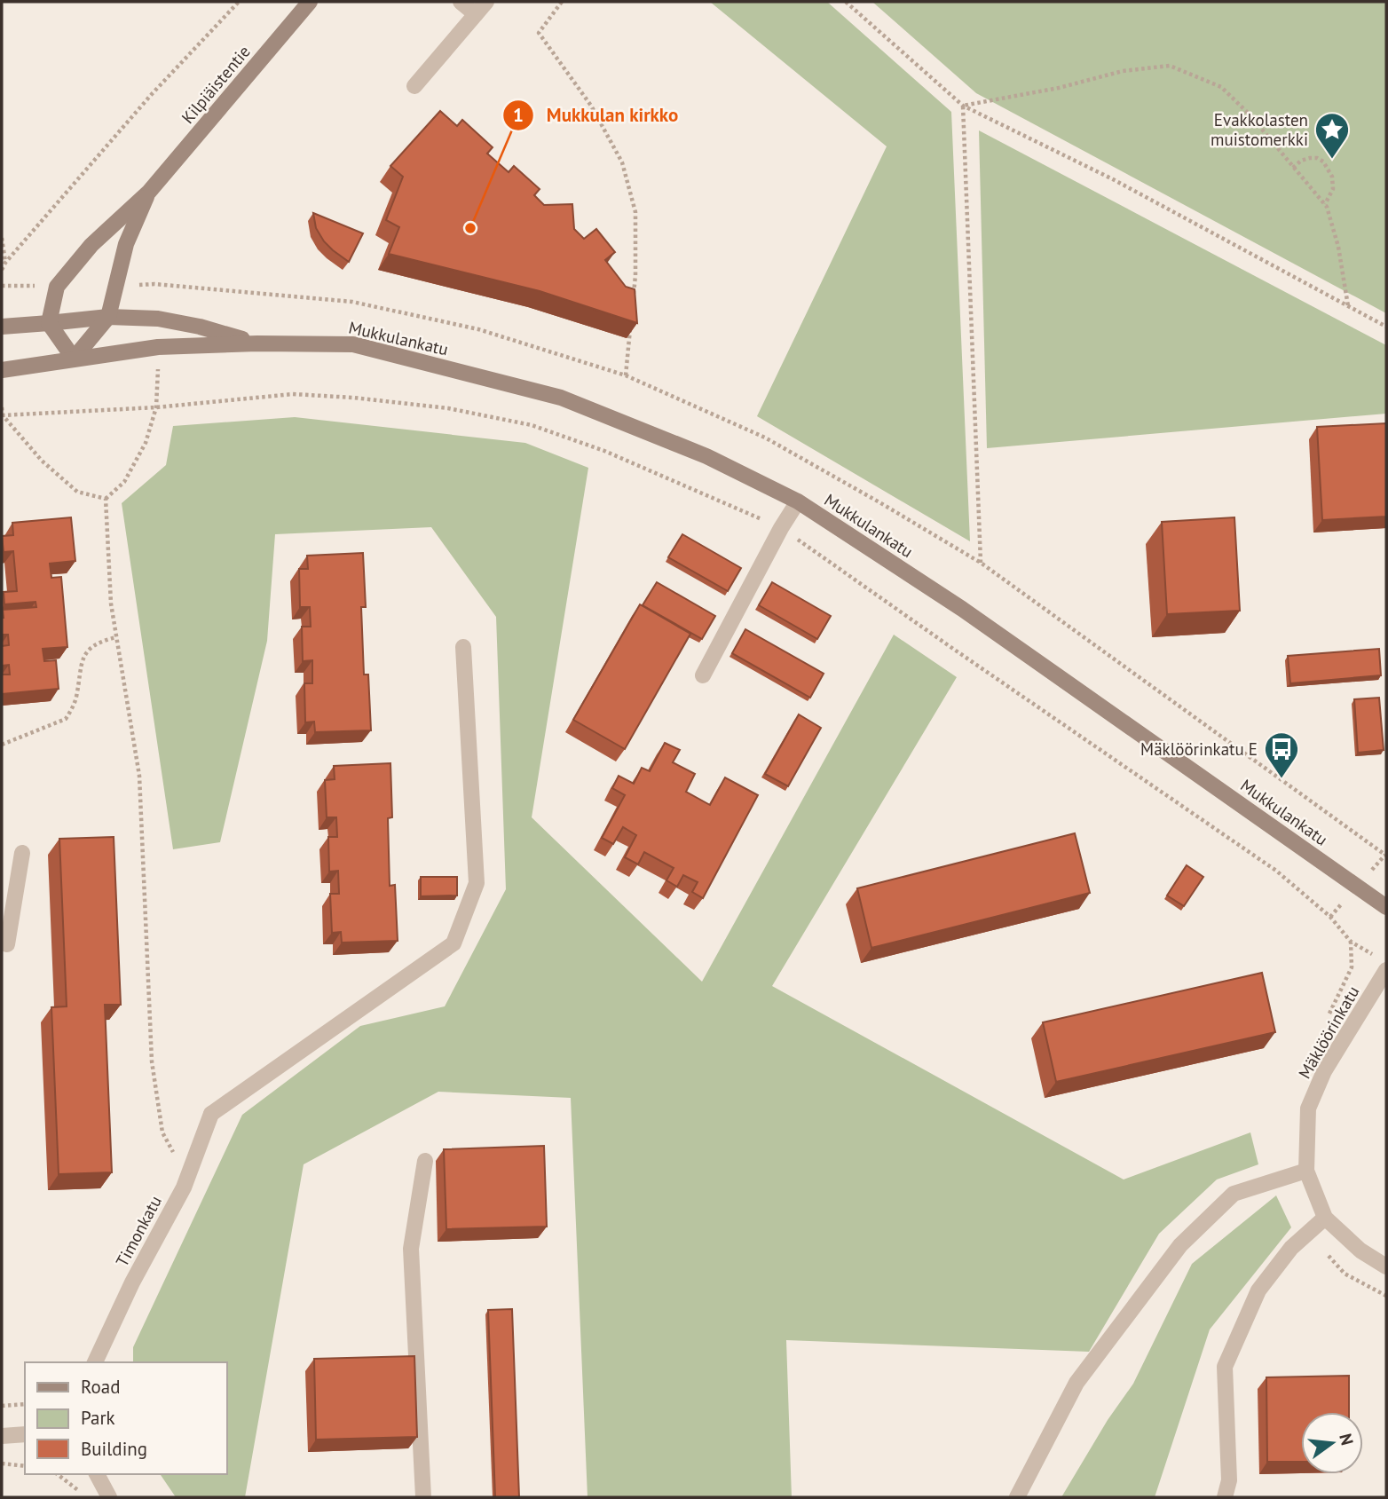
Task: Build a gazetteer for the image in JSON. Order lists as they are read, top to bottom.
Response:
{
  "streets": {
    "street": [
      "Kilpiäistentie",
      "Mukkulankatu",
      "Mäklöörinkatu",
      "Timonkatu"
    ]
  },
  "crossings": [
    ["Kilpiäistentie", "Mukkulankatu"]
  ],
  "places": {
    "place": ["Evakkolasten muistomerkki"],
    "other": ["Mukkulan kirkko"],
    "bus stop": ["Mäklöörinkatu E"]
  },
  "legend": ["Road", "Park", "Building"],
  "north": "right"
}
